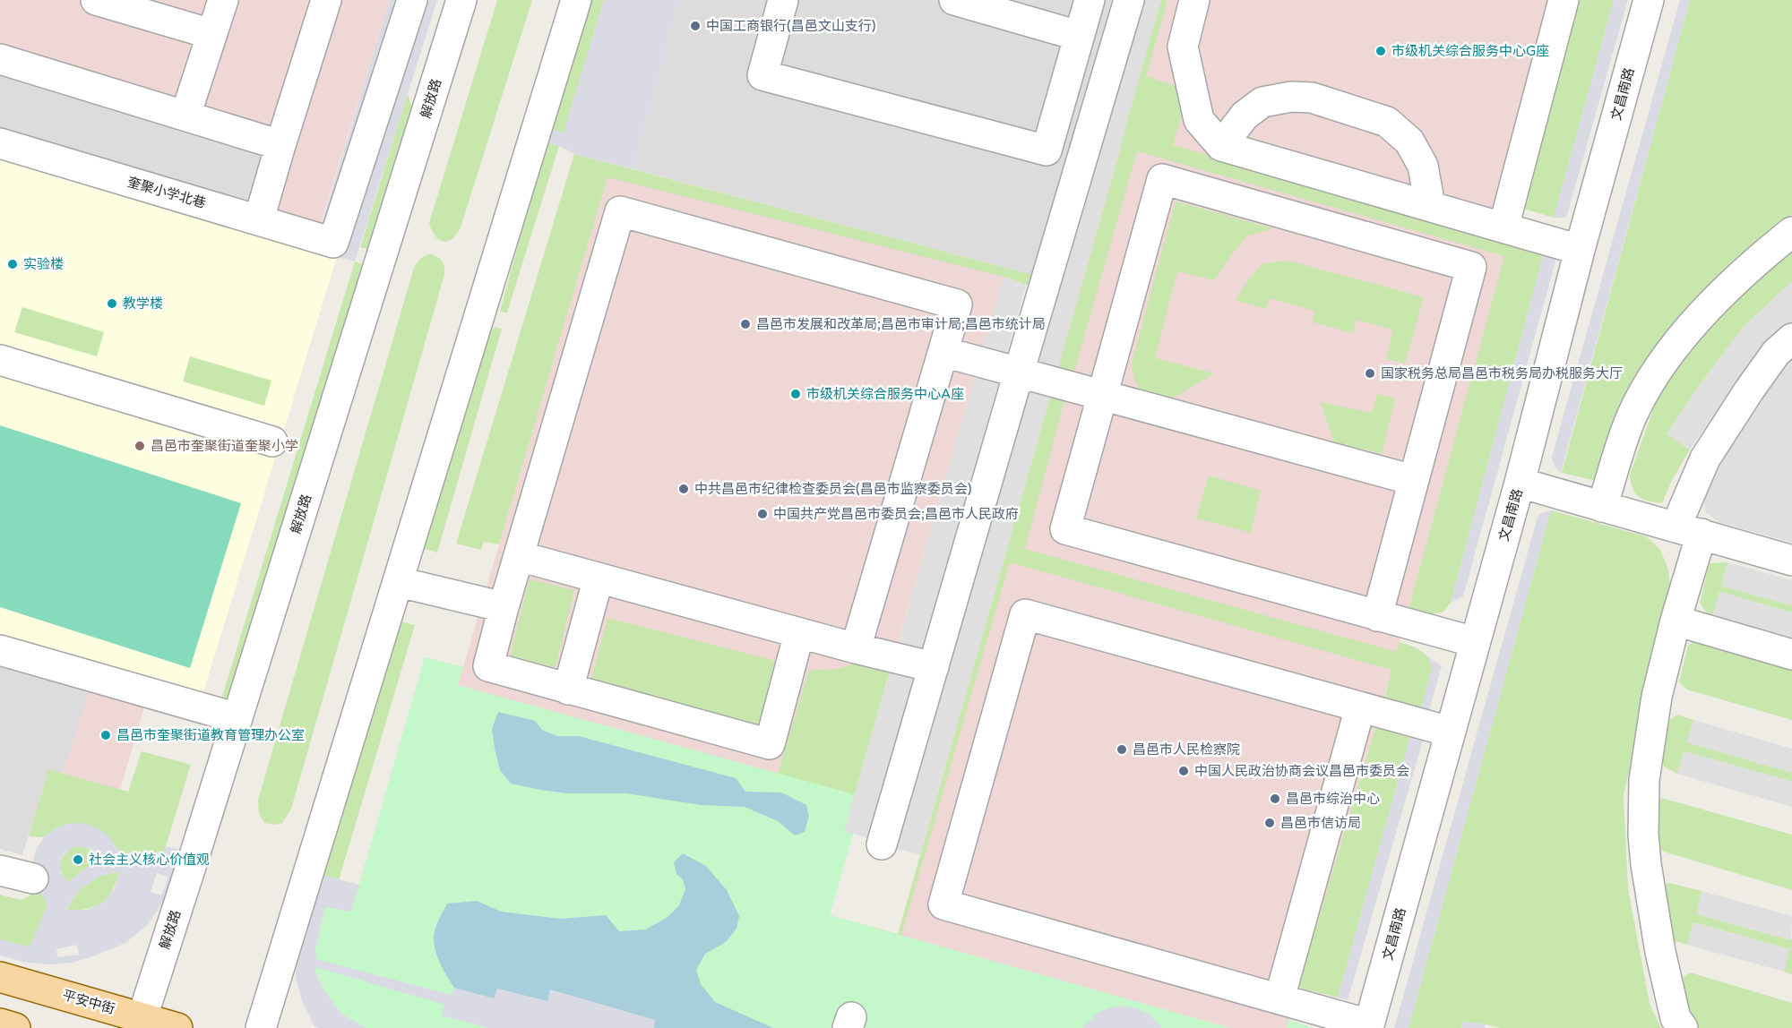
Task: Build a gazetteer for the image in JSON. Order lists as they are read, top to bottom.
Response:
{
  "streets": {
    "main road": ["平安中街"],
    "street": ["文昌南路", "解放路", "奎聚小学北巷"]
  },
  "crossings": [
    ["解放路", "平安中街"]
  ],
  "places": [
    "中国工商银行(昌邑文山支行)",
    "市级机关综合服务中心G座",
    "实验楼",
    "教学楼",
    "昌邑市发展和改革局;昌邑市审计局;昌邑市统计局",
    "国家税务总局昌邑市税务局办税服务大厅",
    "市级机关综合服务中心A座",
    "昌邑市奎聚街道奎聚小学",
    "中共昌邑市纪律检查委员会(昌邑市监察委员会)",
    "中国共产党昌邑市委员会;昌邑市人民政府",
    "昌邑市奎聚街道教育管理办公室",
    "昌邑市人民检察院",
    "中国人民政治协商会议昌邑市委员会",
    "昌邑市综治中心",
    "昌邑市信访局",
    "社会主义核心价值观"
  ]
}
